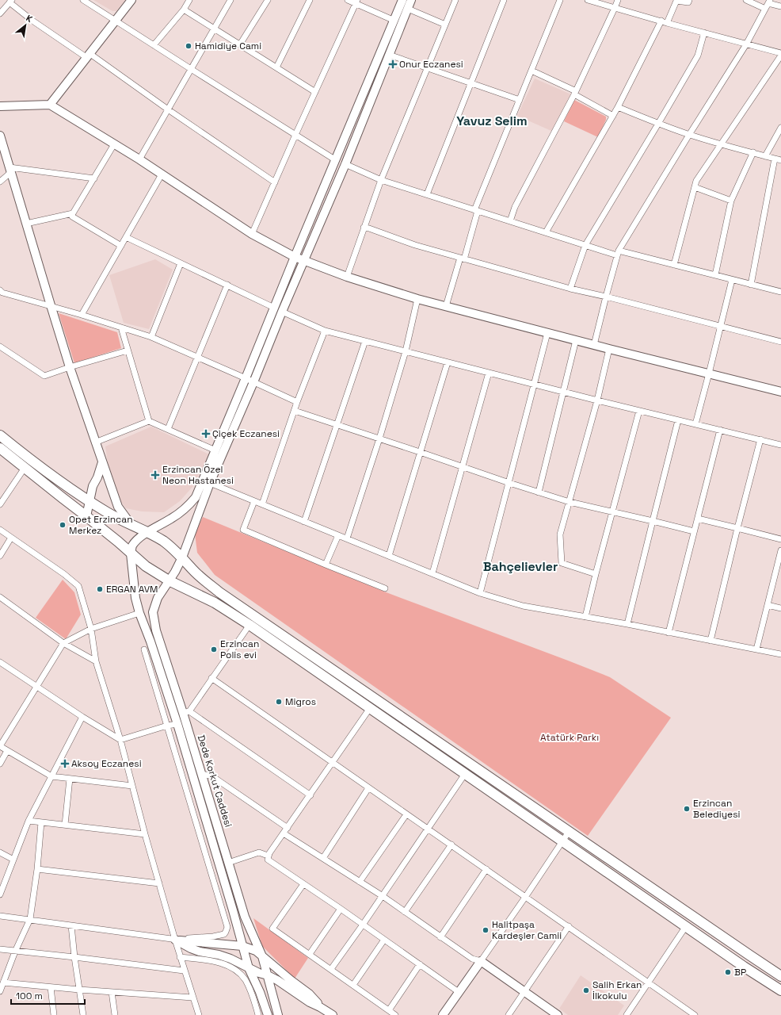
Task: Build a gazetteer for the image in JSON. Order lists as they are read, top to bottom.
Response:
{
  "streets": {
    "main road": ["Dede Korkut Caddesi"]
  },
  "districts": ["Yavuz Selim", "Bahçelievler"],
  "parks": ["Atatürk Parkı"],
  "places": {
    "other": [
      "Hamidiye Cami",
      "Opet Erzincan Merkez",
      "ERGAN AVM",
      "Erzincan Polis evi",
      "Migros",
      "Erzincan Belediyesi",
      "Halitpaşa Kardeşler Camii",
      "BP",
      "Salih Erkan İlkokulu"
    ],
    "health": [
      "Onur Eczanesi",
      "Çiçek Eczanesi",
      "Erzincan Özel Neon Hastanesi",
      "Aksoy Eczanesi"
    ]
  },
  "scale_bar": "100 m",
  "north": "top right"
}
